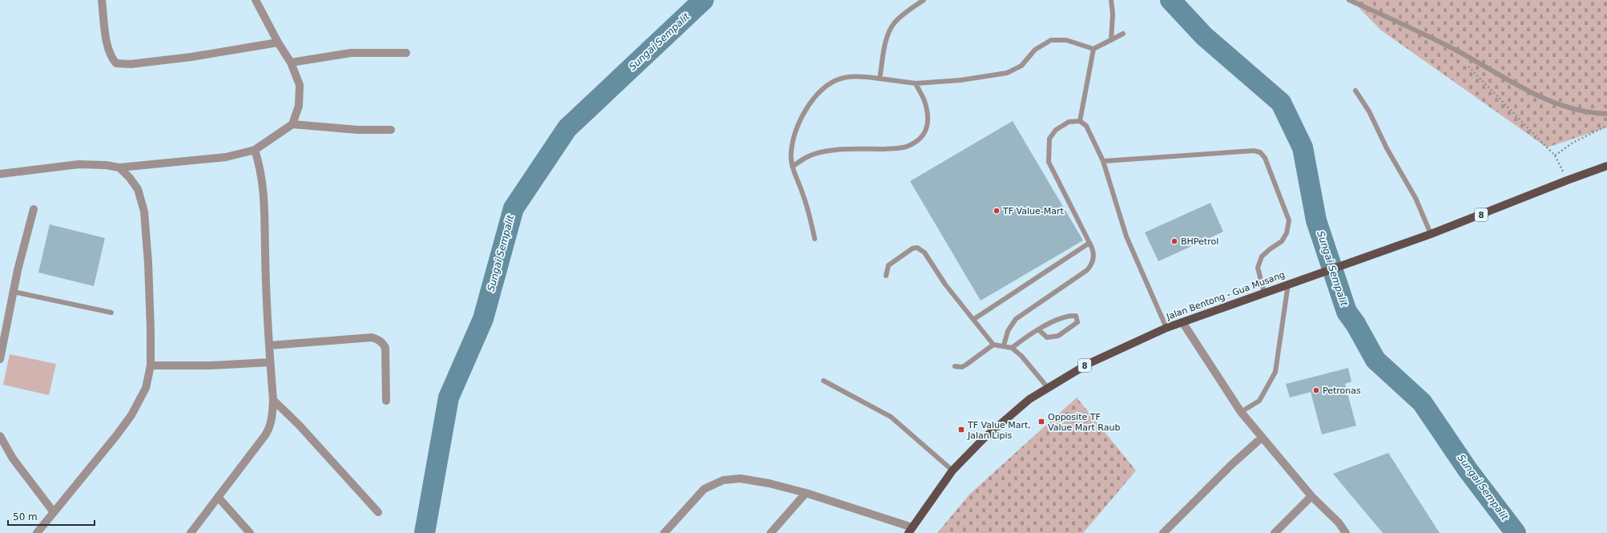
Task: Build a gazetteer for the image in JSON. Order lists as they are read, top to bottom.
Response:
{
  "streets": {
    "main road": ["8", "Jalan Bentong - Gua Musang"]
  },
  "water": ["Sungai Sempalit"],
  "places": {
    "other": ["TF Value-Mart", "BHPetrol", "Petronas"],
    "transit": ["Opposite TF Value Mart Raub", "TF Value Mart, Jalan Lipis"]
  },
  "scale_bar": "50 m"
}
